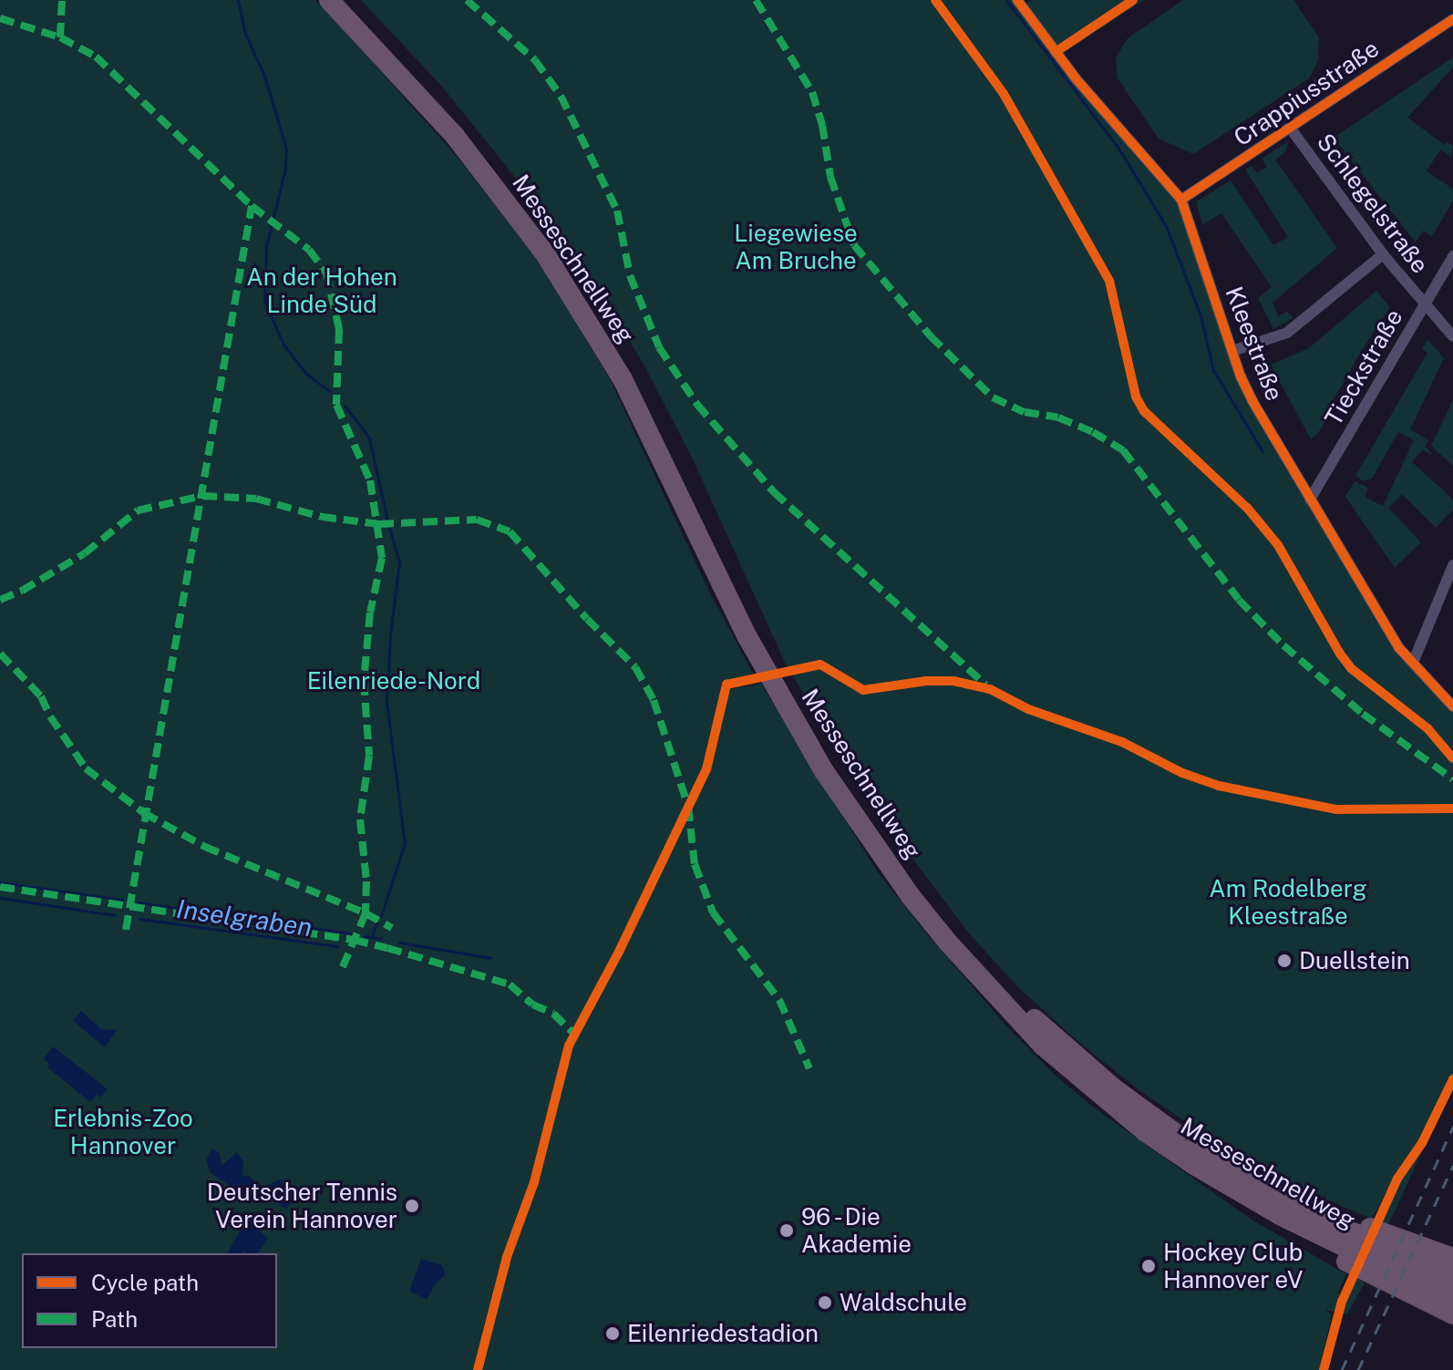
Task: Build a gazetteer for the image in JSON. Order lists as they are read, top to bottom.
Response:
{
  "streets": {
    "highway": ["Messeschnellweg"],
    "street": [
      "Crappiusstraße",
      "Schlegelstraße",
      "Kleestraße",
      "Tieckstraße"
    ]
  },
  "crossings": [
    ["Crappiusstraße", "Schlegelstraße"],
    ["Crappiusstraße", "Kleestraße"],
    ["Schlegelstraße", "Tieckstraße"],
    ["Kleestraße", "Tieckstraße"]
  ],
  "water": ["Inselgraben"],
  "parks": [
    "Liegewiese Am Bruche",
    "An der Hohen Linde Süd",
    "Eilenriede-Nord",
    "Am Rodelberg Kleestraße",
    "Erlebnis-Zoo Hannover"
  ],
  "places": [
    "Duellstein",
    "Deutscher Tennis Verein Hannover",
    "96 - Die Akademie",
    "Hockey Club Hannover eV",
    "Waldschule",
    "Eilenriedestadion"
  ],
  "legend": ["Cycle path", "Path"]
}
